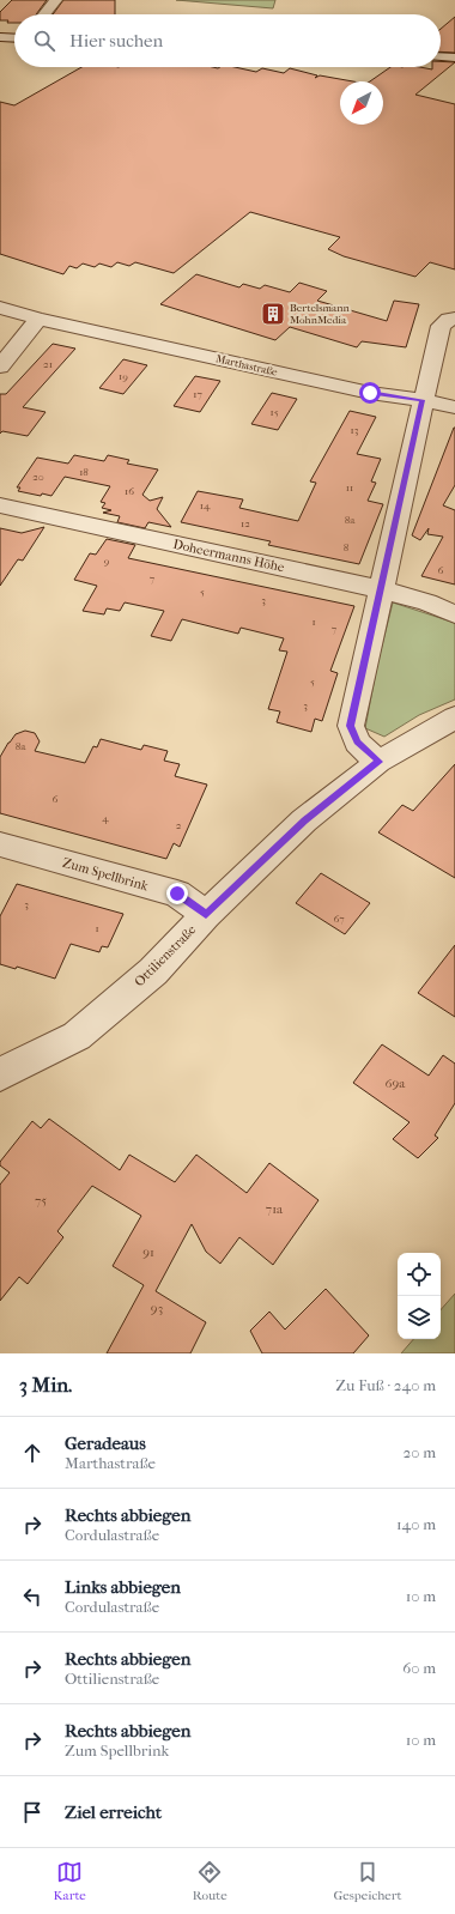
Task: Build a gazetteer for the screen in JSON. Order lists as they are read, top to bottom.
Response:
{
  "streets": {
    "street": [
      "Marthastraße",
      "Doheermanns Höhe",
      "Zum Spellbrink",
      "Ottilienstraße"
    ]
  },
  "crossings": [
    ["Zum Spellbrink", "Ottilienstraße"]
  ],
  "places": {
    "building": ["Bertelsmann MohnMedia"]
  },
  "house_numbers": [
    "21",
    "19",
    "17",
    "15",
    "13",
    "18",
    "20",
    "11",
    "16",
    "14",
    "8a",
    "12",
    "8",
    "9",
    "6",
    "7",
    "5",
    "3",
    "1",
    "7",
    "5",
    "3",
    "8a",
    "6",
    "4",
    "2",
    "3",
    "67",
    "1",
    "69a",
    "75",
    "71a",
    "91",
    "93"
  ],
  "north": "bottom left",
  "page": {
    "search": "Hier suchen",
    "heading": ["3 Min.", "Zu Fuß · 240 m"],
    "list": [
      ["Geradeaus", "Marthastraße", "20 m"],
      ["Rechts abbiegen", "Cordulastraße", "140 m"],
      ["Links abbiegen", "Cordulastraße", "10 m"],
      ["Rechts abbiegen", "Ottilienstraße", "60 m"],
      ["Rechts abbiegen", "Zum Spellbrink", "10 m"],
      "Ziel erreicht"
    ],
    "nav": ["Karte", "Route", "Gespeichert"]
  }
}
